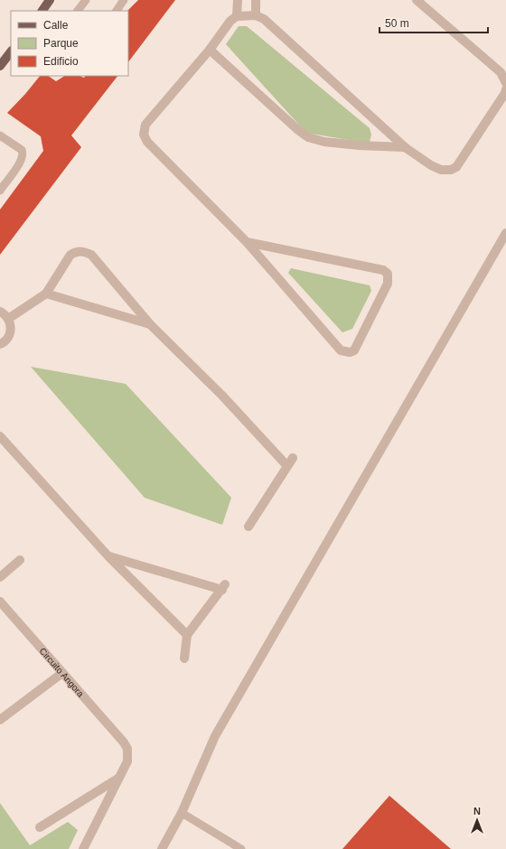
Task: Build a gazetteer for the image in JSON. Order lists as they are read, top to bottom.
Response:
{
  "streets": {
    "street": ["Circuito Angora"]
  },
  "legend": ["Calle", "Parque", "Edificio"],
  "scale_bar": "50 m",
  "north": "top"
}
